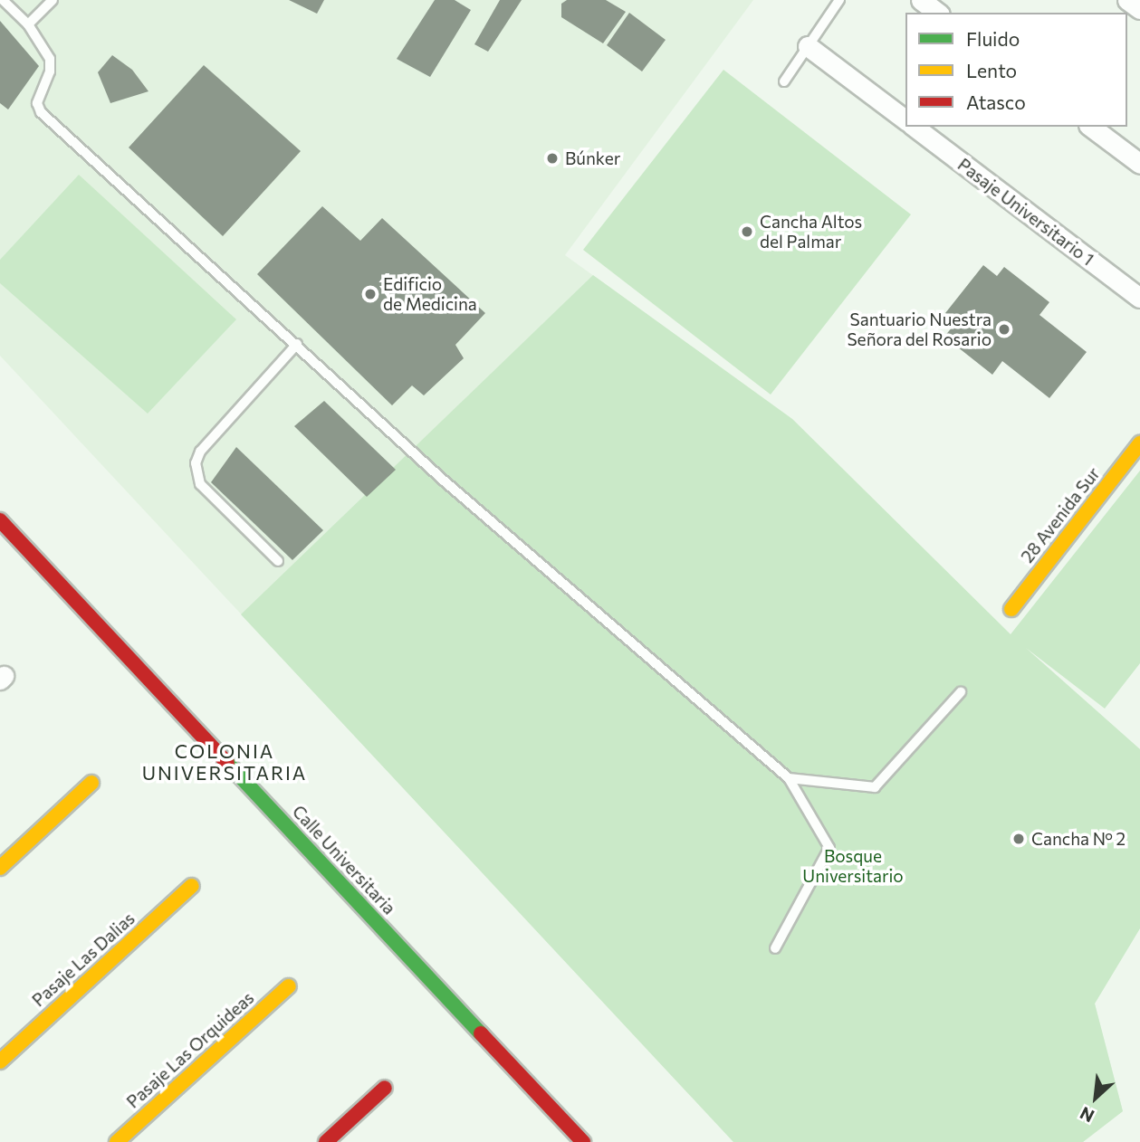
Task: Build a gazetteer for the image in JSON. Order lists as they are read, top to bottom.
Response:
{
  "streets": {
    "street": [
      "Pasaje Universitario 1",
      "28 Avenida Sur",
      "Calle Universitaria",
      "Pasaje Las Dalias",
      "Pasaje Las Orquideas"
    ]
  },
  "districts": ["COLONIA UNIVERSITARIA"],
  "parks": ["Bosque Universitario"],
  "places": [
    "Búnker",
    "Cancha Altos del Palmar",
    "Edificio de Medicina",
    "Santuario Nuestra Señora del Rosario",
    "Cancha Nº 2"
  ],
  "legend": ["Fluido", "Lento", "Atasco"],
  "north": "bottom left"
}
